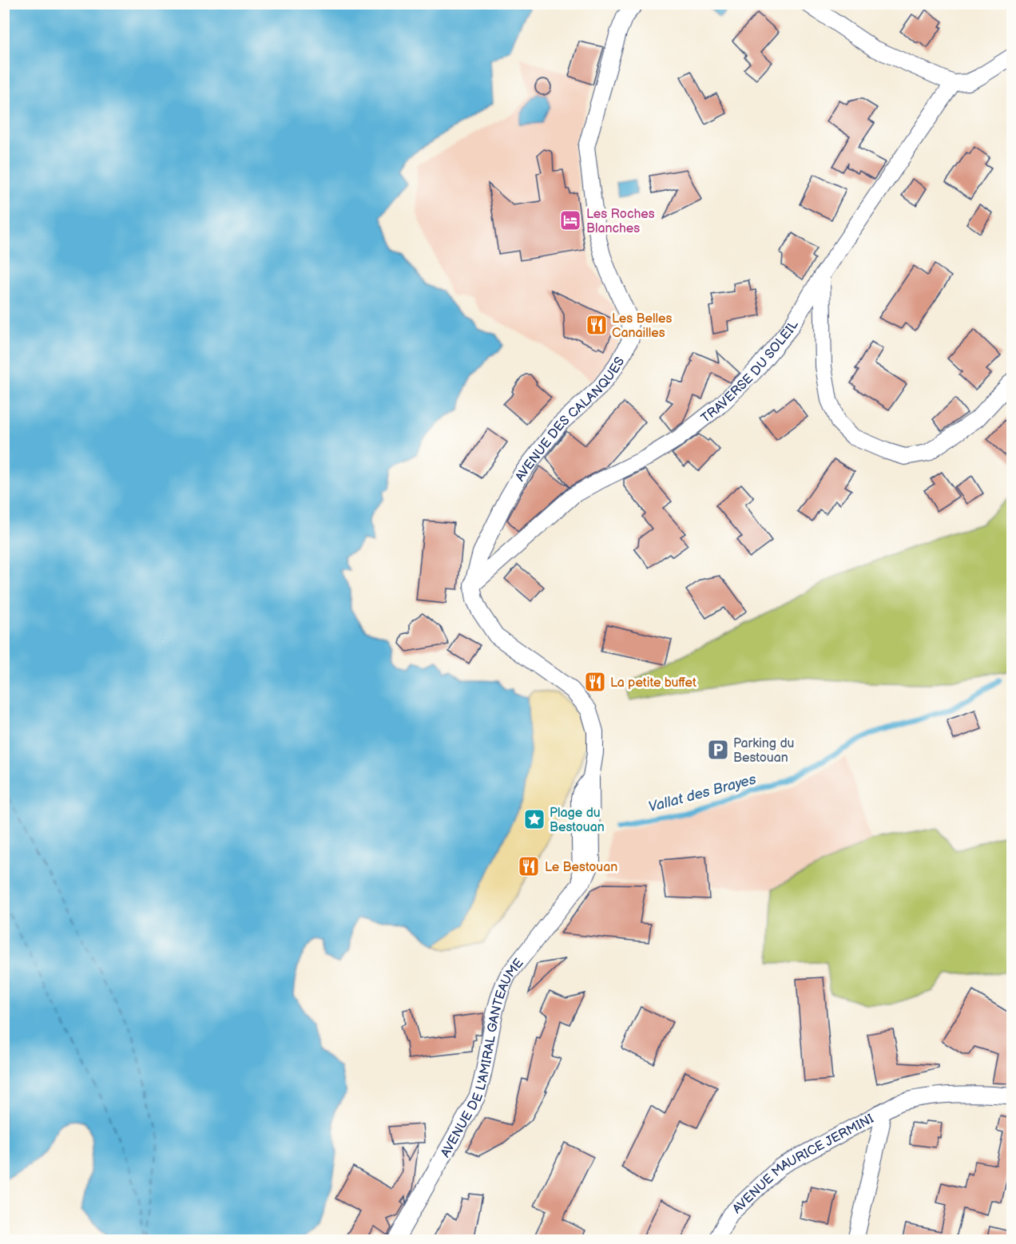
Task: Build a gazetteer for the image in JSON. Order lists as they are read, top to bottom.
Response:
{
  "streets": {
    "street": [
      "TRAVERSE DU SOLEIL",
      "AVENUE DES CALANQUES",
      "AVENUE DE L'AMIRAL GANTEAUME",
      "AVENUE MAURICE JERMINI"
    ]
  },
  "crossings": [
    ["TRAVERSE DU SOLEIL", "AVENUE DES CALANQUES"],
    ["TRAVERSE DU SOLEIL", "AVENUE DE L'AMIRAL GANTEAUME"],
    ["AVENUE DES CALANQUES", "AVENUE DE L'AMIRAL GANTEAUME"]
  ],
  "water": ["Vallat des Brayes"],
  "places": {
    "hotel": ["Les Roches Blanches"],
    "restaurant": ["Les Belles Canailles", "La petite buffet", "Le Bestouan"],
    "parking": ["Parking du Bestouan"],
    "place": ["Plage du Bestouan"]
  }
}
